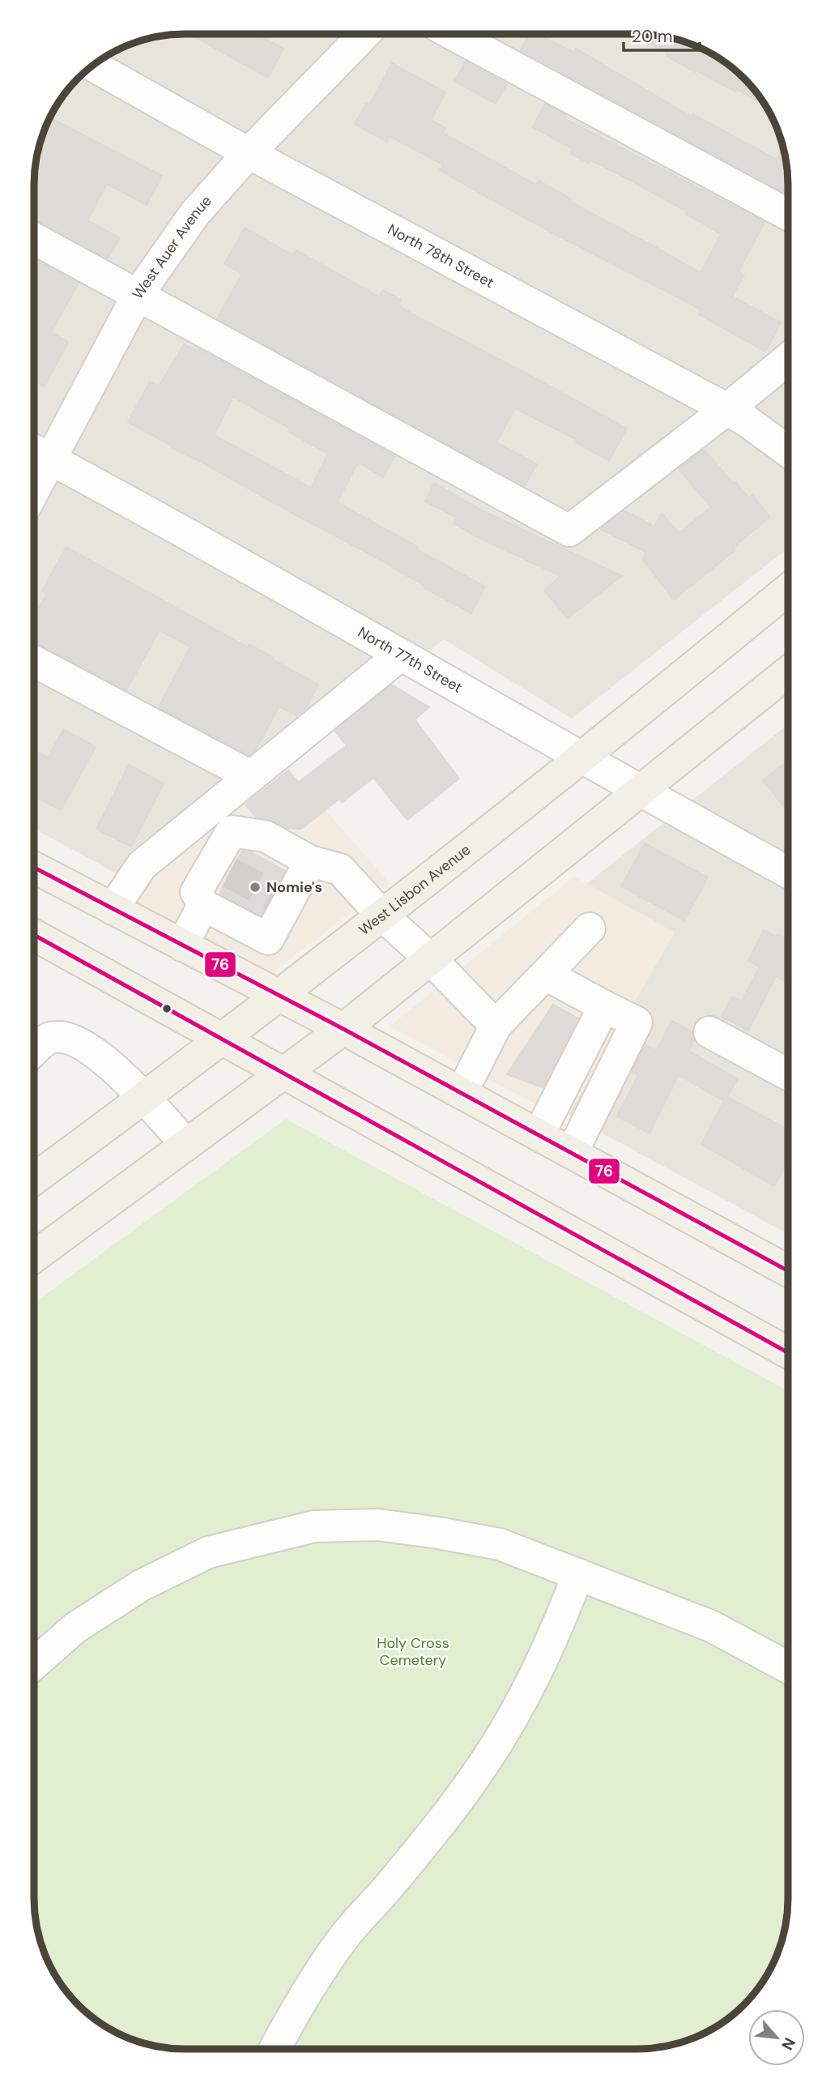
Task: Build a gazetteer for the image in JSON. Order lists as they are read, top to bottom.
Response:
{
  "streets": {
    "main road": ["West Lisbon Avenue"],
    "street": ["West Auer Avenue", "North 78th Street", "North 77th Street"]
  },
  "crossings": [
    ["West Auer Avenue", "North 78th Street"],
    ["West Auer Avenue", "North 77th Street"],
    ["North 77th Street", "West Lisbon Avenue"]
  ],
  "parks": ["Holy Cross Cemetery"],
  "places": ["Nomie's"],
  "lines": ["transit line 76"],
  "scale_bar": "20 m",
  "north": "bottom right"
}
